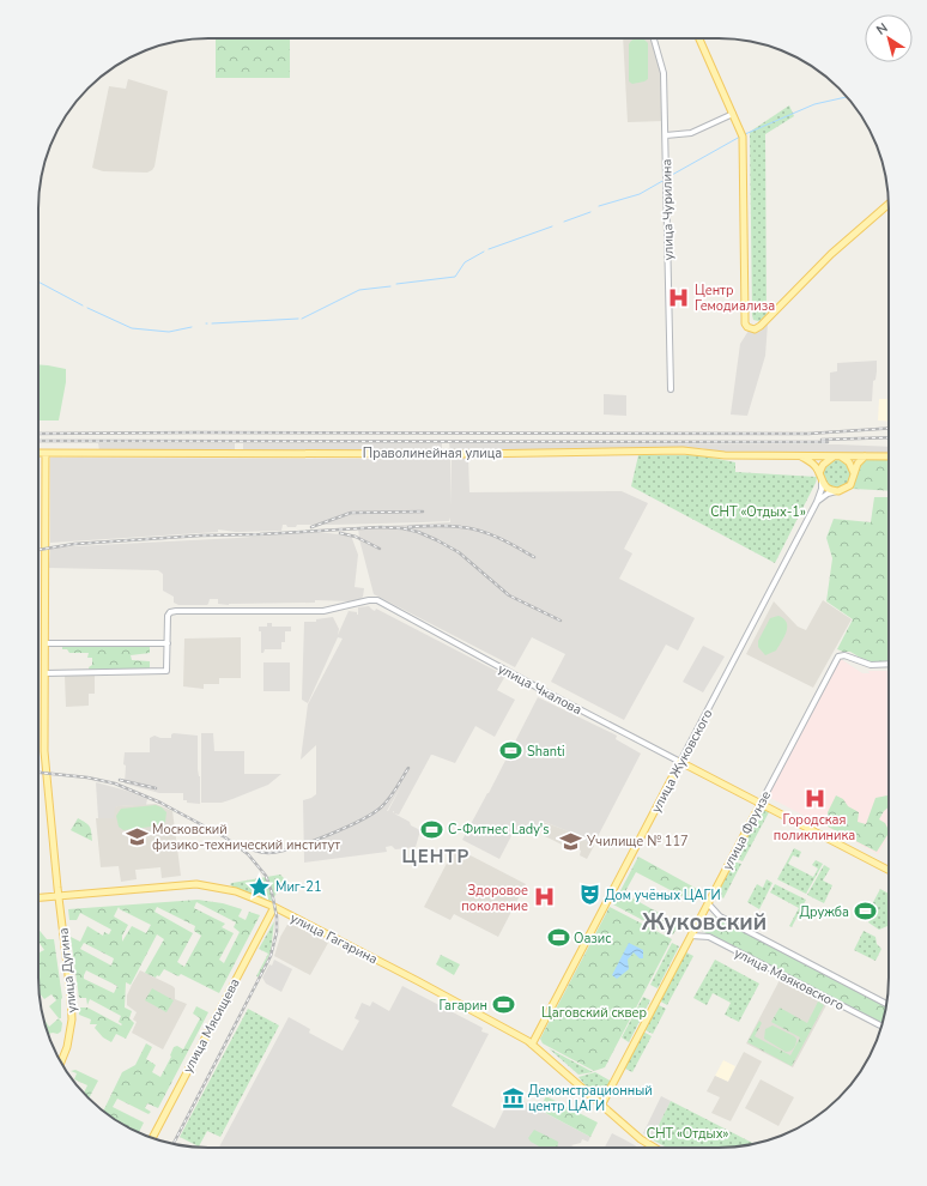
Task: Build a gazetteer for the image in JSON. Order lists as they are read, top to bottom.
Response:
{
  "streets": {
    "main road": [
      "Праволинейная улица",
      "улица Чкалова",
      "улица Жуковского",
      "улица Фрунзе",
      "улица Гагарина",
      "улица Дугина",
      "улица Мясищева"
    ],
    "street": ["улица Чурилина", "улица Маяковского"]
  },
  "crossings": [
    ["Праволинейная улица", "улица Жуковского"],
    ["Праволинейная улица", "улица Дугина"],
    ["улица Чкалова", "улица Жуковского"],
    ["улица Чкалова", "улица Фрунзе"],
    ["улица Жуковского", "улица Гагарина"],
    ["улица Фрунзе", "улица Гагарина"],
    ["улица Фрунзе", "улица Маяковского"],
    ["улица Гагарина", "улица Дугина"],
    ["улица Гагарина", "улица Мясищева"]
  ],
  "districts": ["ЦЕНТР", "Жуковский"],
  "parks": ["СНТ «Отдых-1»", "Цаговский сквер", "СНТ «Отдых»"],
  "places": {
    "hospital": ["Центр Гемодиализа", "Городская поликлиника", "Здоровое поколение"],
    "sports": [
      "Shanti",
      "С-Фитнес Lady's",
      "Дружба",
      "Оазис",
      "Гагарин"
    ],
    "school or university": ["Московский физико-технический институт", "Училище № 117"],
    "place": ["Миг-21"],
    "theatre": ["Дом учёных ЦАГИ"],
    "museum": ["Демонстрационный центр ЦАГИ"]
  },
  "north": "top left"
}
